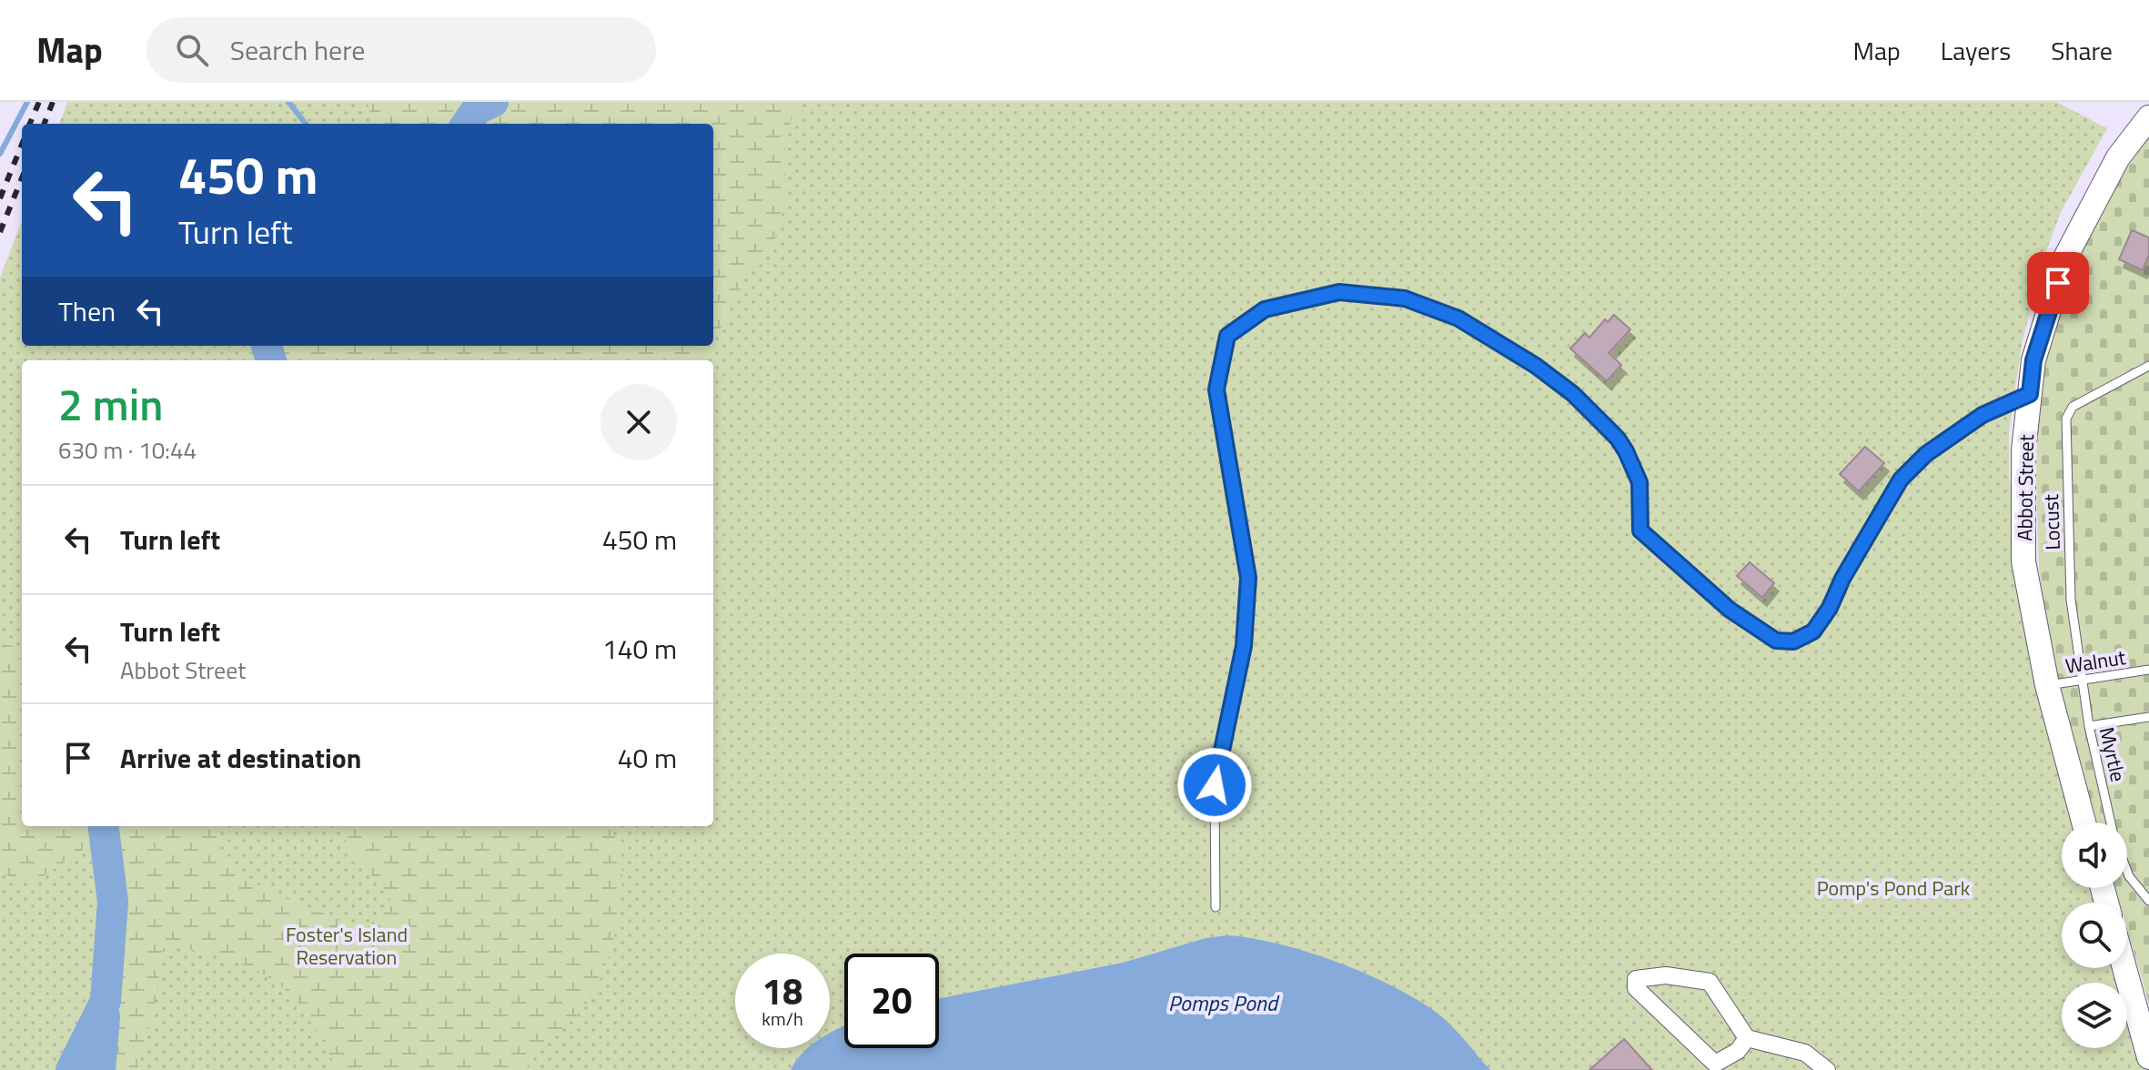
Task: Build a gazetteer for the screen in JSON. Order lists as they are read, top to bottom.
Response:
{
  "streets": {
    "street": ["Abbot Street"],
    "lane": ["Locust", "Walnut", "Myrtle"]
  },
  "crossings": [
    ["Abbot Street", "Walnut"],
    ["Locust", "Walnut"],
    ["Locust", "Myrtle"],
    ["Walnut", "Myrtle"]
  ],
  "water": ["Pomps Pond"],
  "parks": ["Pomp's Pond Park", "Foster's Island Reservation"],
  "page": {
    "header": "Map",
    "search": "Search here",
    "nav": ["Map", "Layers", "Share"],
    "turn": ["450 m", "Turn left"],
    "then": "Then",
    "heading": ["2 min", "630 m · 10:44"],
    "list": [
      {
        "name": "Turn left",
        "value": "450 m"
      },
      {
        "name": "Turn left",
        "note": "Abbot Street",
        "value": "140 m"
      },
      {
        "name": "Arrive at destination",
        "value": "40 m"
      }
    ],
    "speed": "18 km/h",
    "limit": "20"
  }
}
